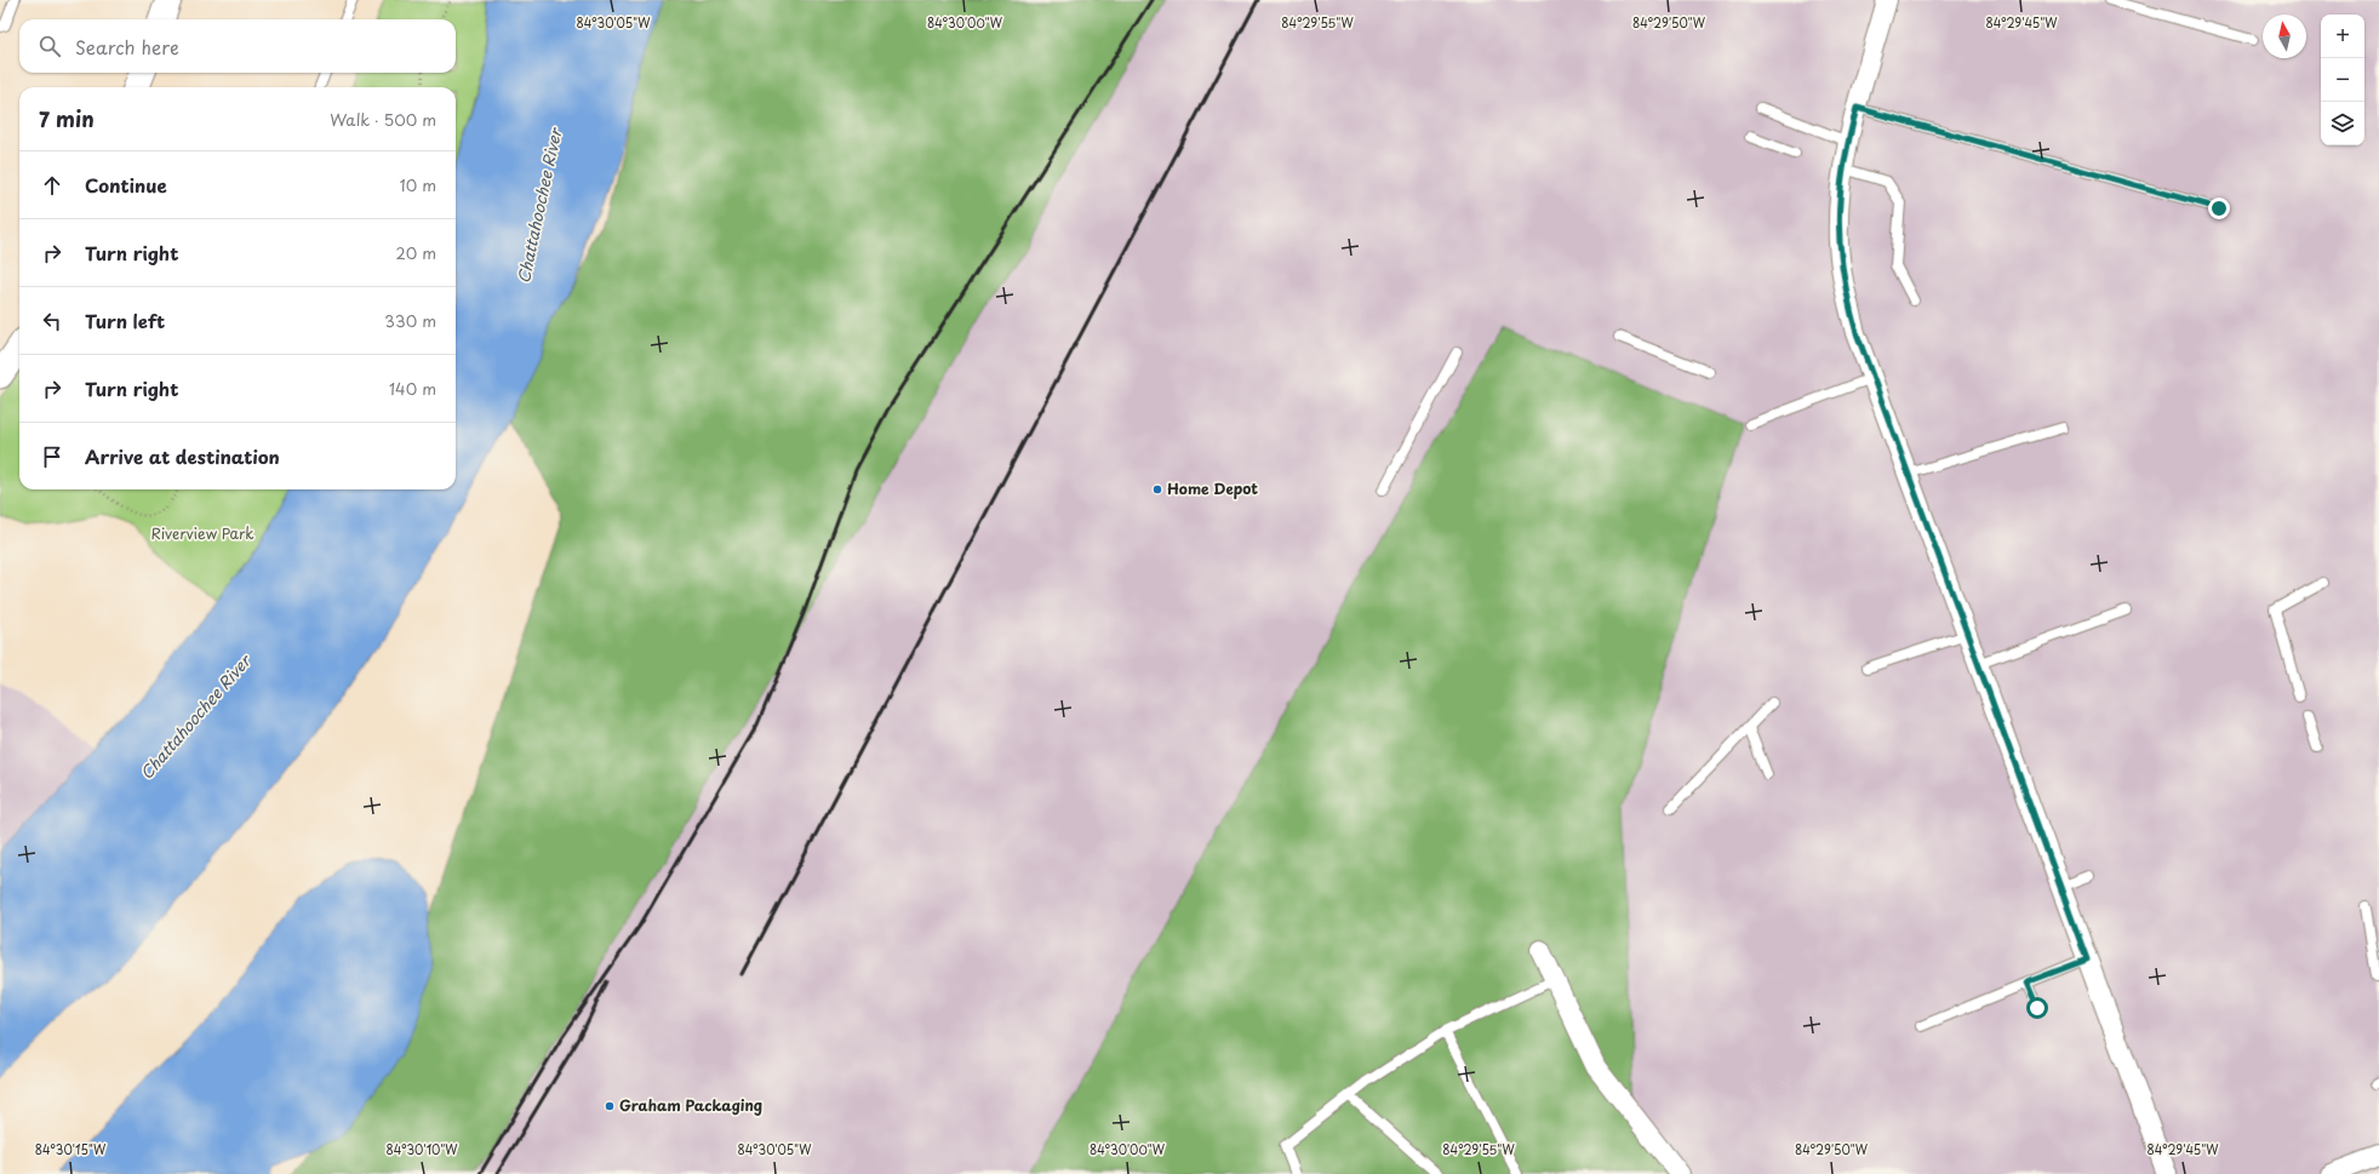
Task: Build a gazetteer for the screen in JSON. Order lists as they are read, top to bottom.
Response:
{
  "water": ["Chattahoochee River"],
  "parks": ["Riverview Park"],
  "places": ["Home Depot", "Graham Packaging"],
  "north": "top",
  "page": {
    "map_buttons": ["+", "−"],
    "search": "Search here",
    "heading": ["7 min", "Walk · 500 m"],
    "list": [
      ["Continue", "10 m"],
      ["Turn right", "20 m"],
      ["Turn left", "330 m"],
      ["Turn right", "140 m"],
      "Arrive at destination"
    ]
  },
  "coordinates": [
    "84°30'05\"W",
    "84°30'00\"W",
    "84°29'55\"W",
    "84°29'50\"W",
    "84°29'45\"W",
    "84°30'15\"W",
    "84°30'10\"W"
  ]
}
